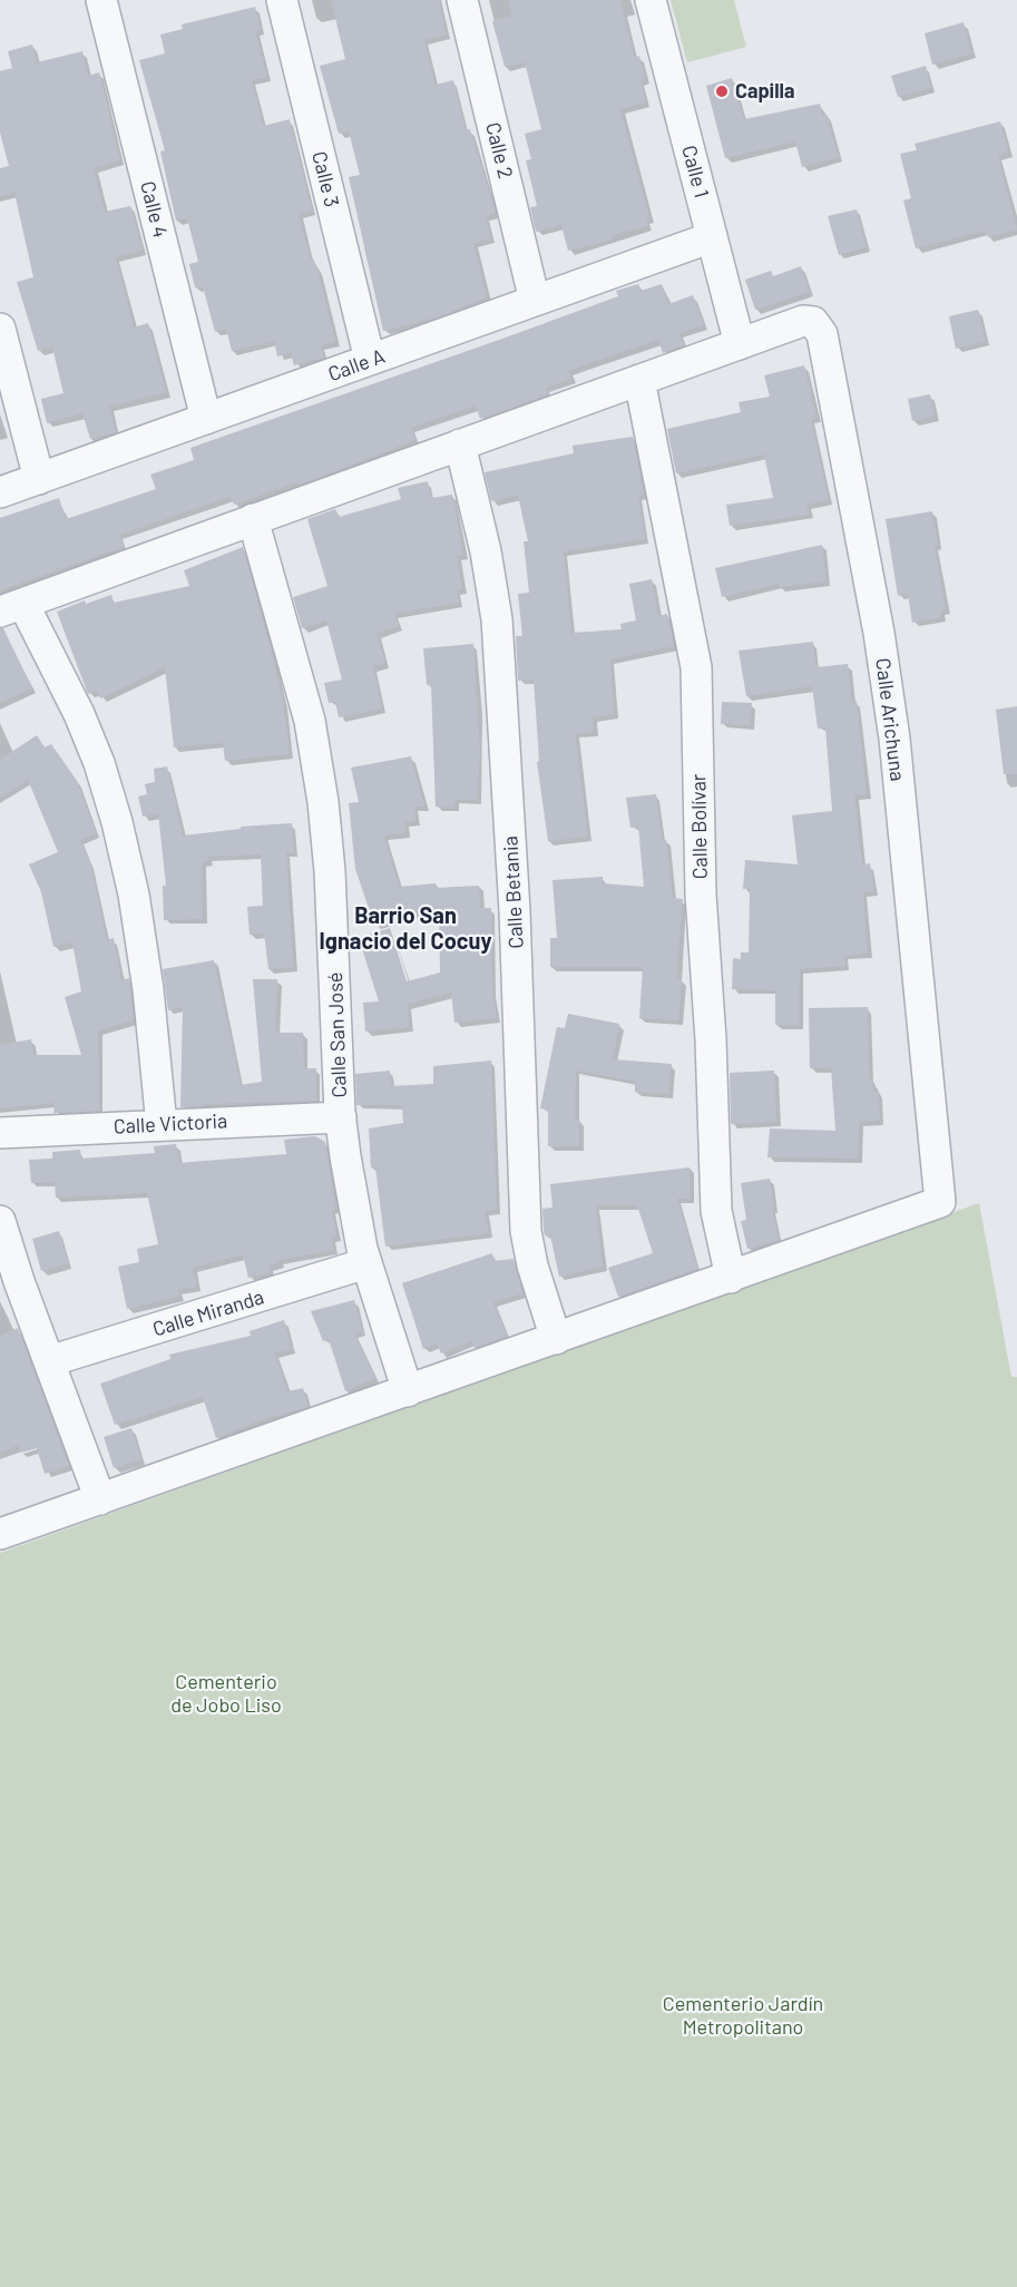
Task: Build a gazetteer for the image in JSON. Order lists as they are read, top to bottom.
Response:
{
  "streets": {
    "street": [
      "Calle 2",
      "Calle 1",
      "Calle 3",
      "Calle 4",
      "Calle A",
      "Calle Arichuna",
      "Calle Bolívar",
      "Calle Betania",
      "Calle San José",
      "Calle Victoria",
      "Calle Miranda"
    ]
  },
  "crossings": [
    ["Calle 2", "Calle A"],
    ["Calle 1", "Calle A"],
    ["Calle 1", "Calle Arichuna"],
    ["Calle 3", "Calle A"],
    ["Calle 4", "Calle A"],
    ["Calle Arichuna", "Calle Bolívar"],
    ["Calle San José", "Calle Victoria"],
    ["Calle San José", "Calle Miranda"]
  ],
  "districts": ["Barrio San Ignacio del Cocuy"],
  "parks": ["Cementerio de Jobo Liso", "Cementerio Jardín Metropolitano"],
  "places": ["Capilla"]
}
